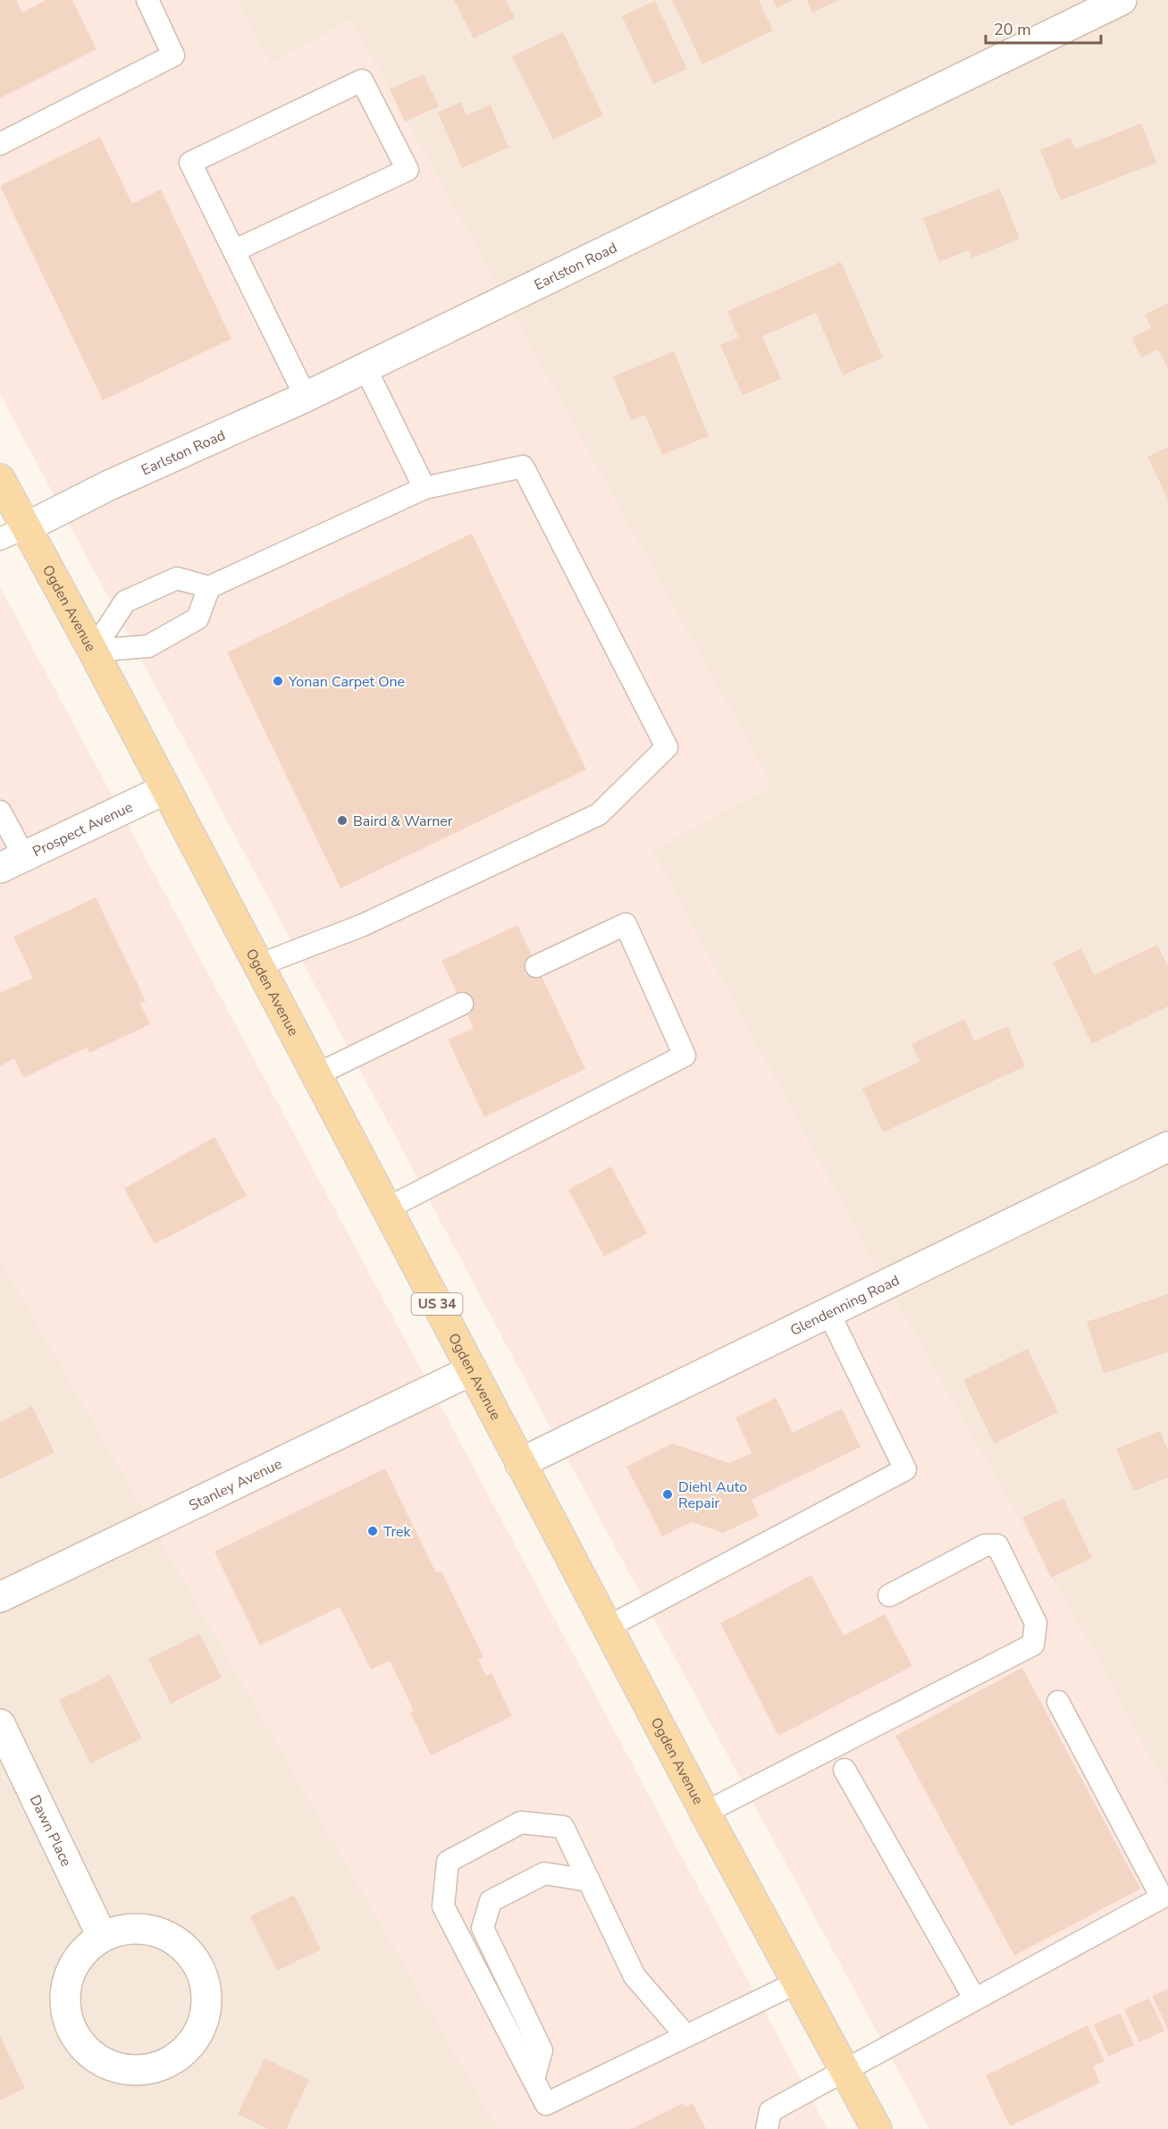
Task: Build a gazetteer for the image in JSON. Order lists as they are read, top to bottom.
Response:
{
  "streets": {
    "main road": ["Ogden Avenue", "US 34"],
    "street": [
      "Earlston Road",
      "Prospect Avenue",
      "Glendenning Road",
      "Stanley Avenue",
      "Dawn Place"
    ]
  },
  "crossings": [
    ["Earlston Road", "Ogden Avenue"],
    ["Ogden Avenue", "Prospect Avenue"],
    ["Ogden Avenue", "Glendenning Road"],
    ["Ogden Avenue", "Stanley Avenue"]
  ],
  "places": [
    "Yonan Carpet One",
    "Baird & Warner",
    "Diehl Auto Repair",
    "Trek"
  ],
  "scale_bar": "20 m"
}
